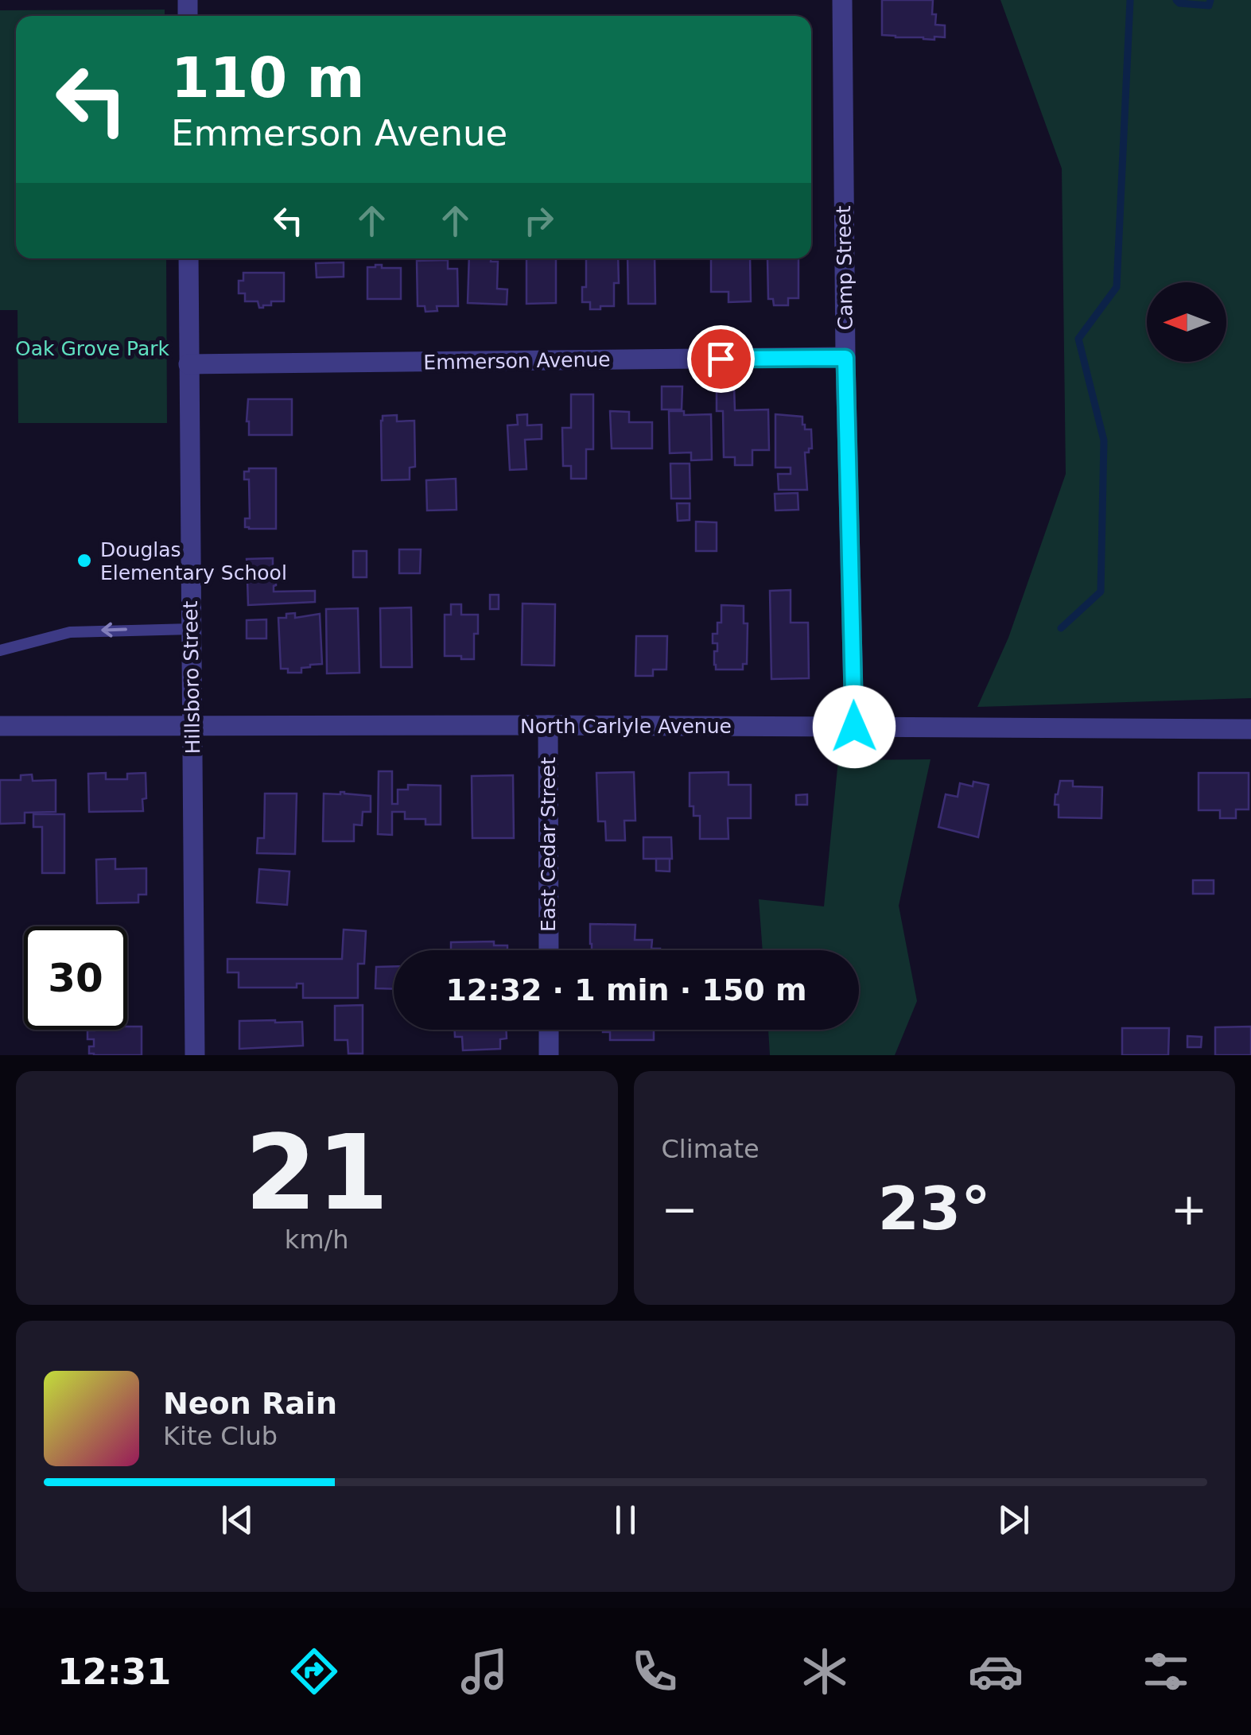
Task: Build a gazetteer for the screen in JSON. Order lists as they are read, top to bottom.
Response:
{
  "streets": {
    "street": [
      "Camp Street",
      "Emmerson Avenue",
      "Hillsboro Street",
      "North Carlyle Avenue",
      "East Cedar Street"
    ]
  },
  "crossings": [
    ["Camp Street", "Emmerson Avenue"],
    ["Camp Street", "North Carlyle Avenue"],
    ["Emmerson Avenue", "Hillsboro Street"],
    ["Hillsboro Street", "North Carlyle Avenue"],
    ["North Carlyle Avenue", "East Cedar Street"]
  ],
  "parks": ["Oak Grove Park"],
  "places": ["Douglas Elementary School"],
  "north": "left",
  "page": {
    "turn": ["110 m", "Emmerson Avenue"],
    "limit": "30",
    "trip": "12:32 · 1 min · 150 m",
    "tile": [
      ["21", "km/h"],
      "Climate"
    ],
    "heat": ["−", "23°", "+"],
    "song": ["Neon Rain", "Kite Club"],
    "tabs": "12:31"
  }
}
